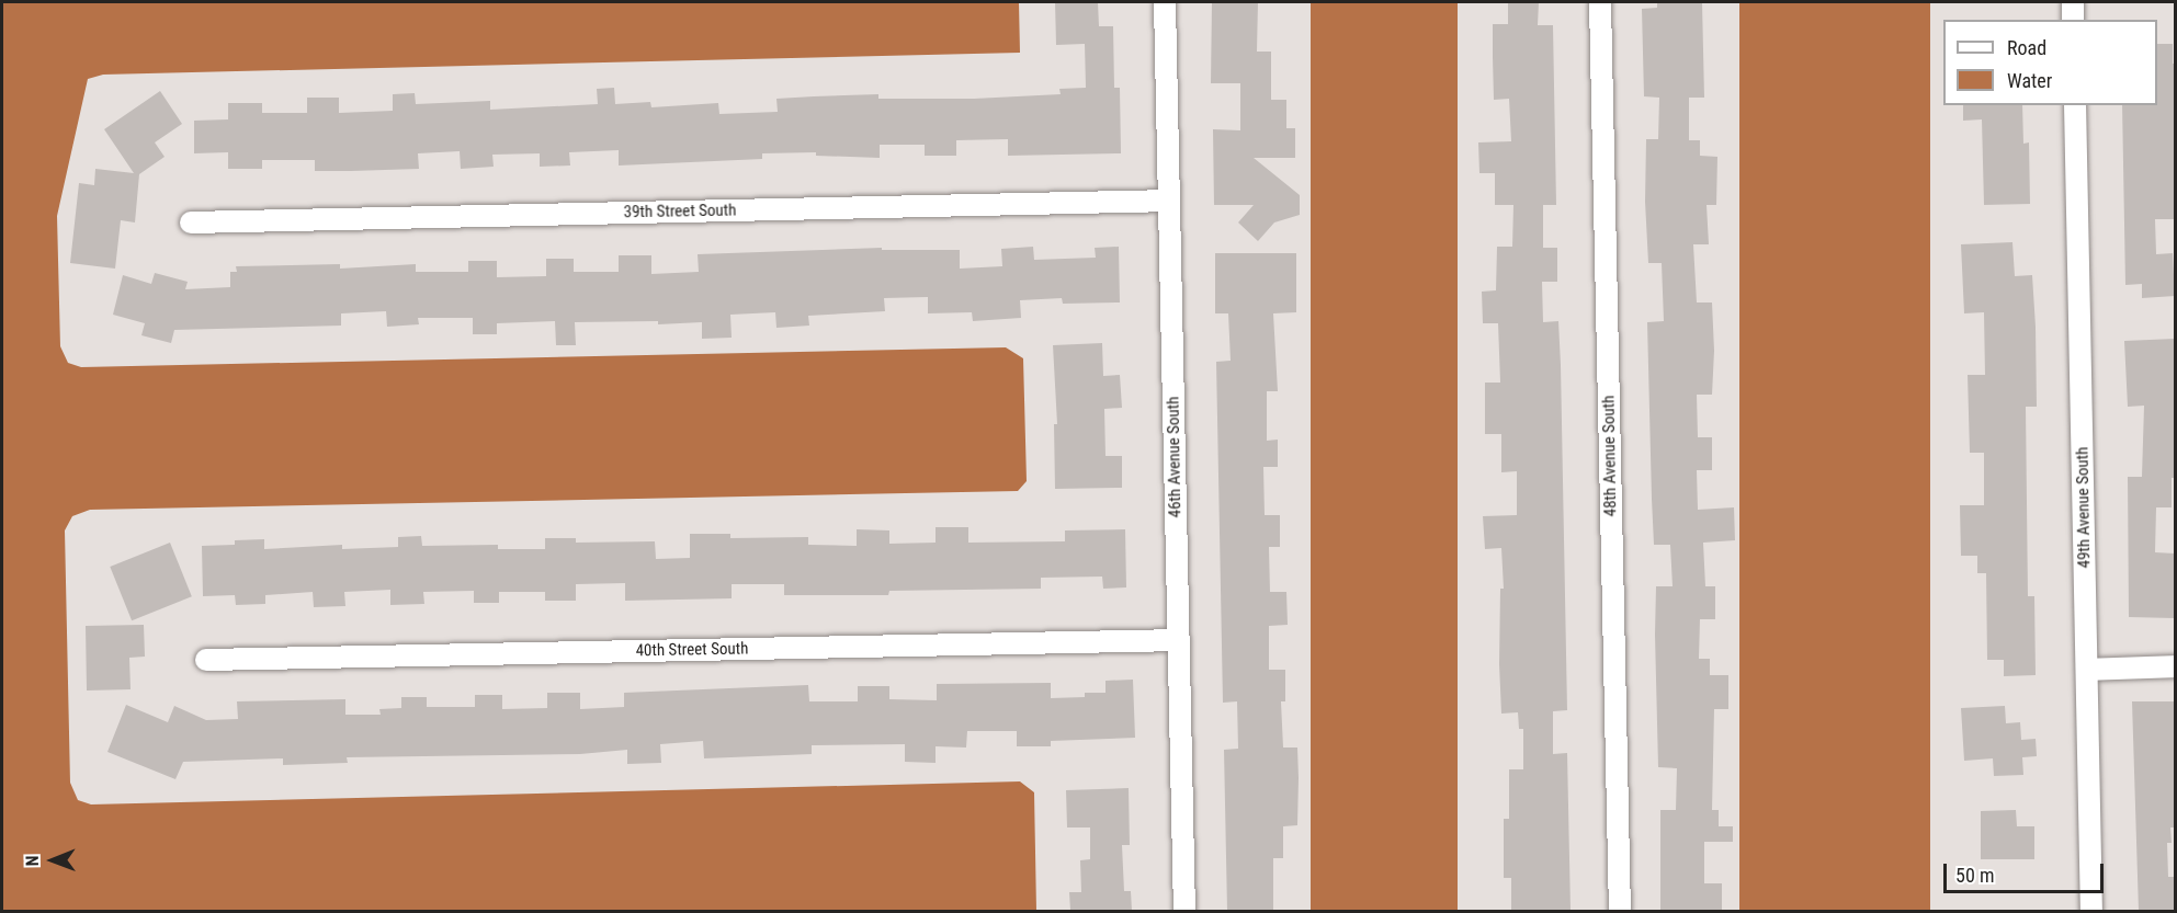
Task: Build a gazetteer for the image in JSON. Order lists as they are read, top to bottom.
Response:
{
  "streets": {
    "street": [
      "39th Street South",
      "48th Avenue South",
      "46th Avenue South",
      "49th Avenue South",
      "40th Street South"
    ]
  },
  "crossings": [
    ["39th Street South", "46th Avenue South"],
    ["46th Avenue South", "40th Street South"]
  ],
  "legend": ["Road", "Water"],
  "scale_bar": "50 m",
  "north": "left"
}
